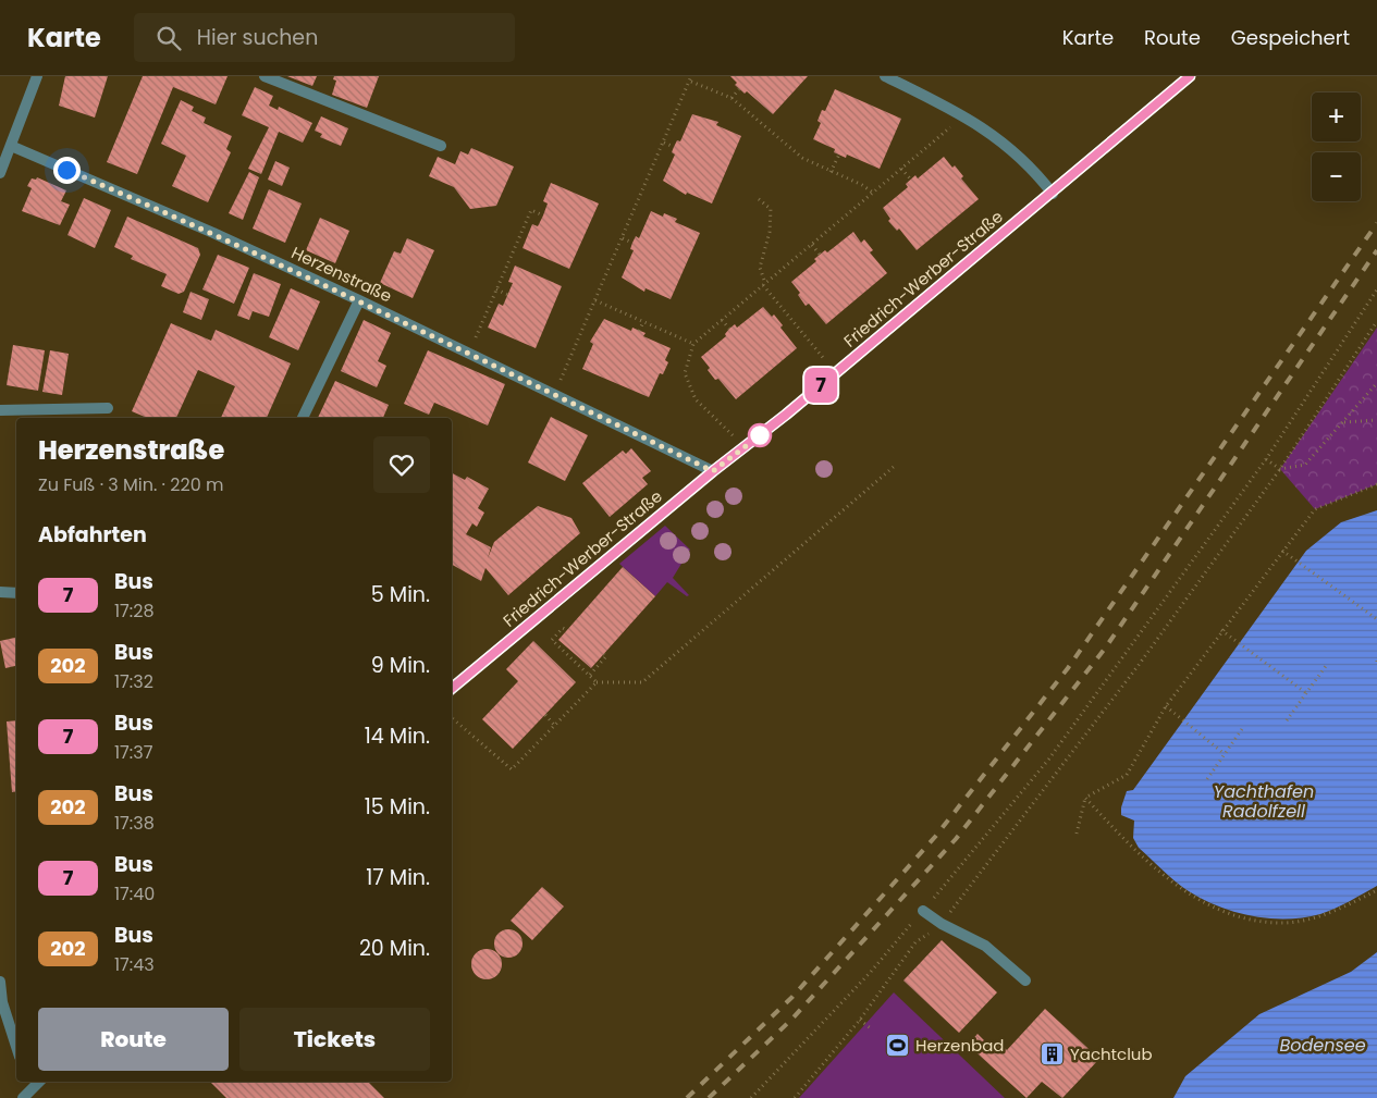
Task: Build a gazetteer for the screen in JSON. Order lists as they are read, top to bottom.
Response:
{
  "streets": {
    "street": ["Herzenstraße", "Friedrich-Werber-Straße"]
  },
  "crossings": [
    ["Herzenstraße", "Friedrich-Werber-Straße"]
  ],
  "water": ["Yachthafen Radolfzell", "Bodensee"],
  "places": {
    "sports": ["Herzenbad"],
    "building": ["Yachtclub"]
  },
  "lines": ["bus line 7"],
  "page": {
    "header": "Karte",
    "search": "Hier suchen",
    "nav": ["Karte", "Route", "Gespeichert"],
    "on_map": "7",
    "map_buttons": ["+", "−"],
    "heading": [
      ["Herzenstraße", "Zu Fuß · 3 Min. · 220 m"],
      "Abfahrten"
    ],
    "list": [
      {
        "mark": "7",
        "name": "Bus",
        "note": "17:28",
        "value": "5 Min."
      },
      {
        "mark": "202",
        "name": "Bus",
        "note": "17:32",
        "value": "9 Min."
      },
      {
        "mark": "7",
        "name": "Bus",
        "note": "17:37",
        "value": "14 Min."
      },
      {
        "mark": "202",
        "name": "Bus",
        "note": "17:38",
        "value": "15 Min."
      },
      {
        "mark": "7",
        "name": "Bus",
        "note": "17:40",
        "value": "17 Min."
      },
      {
        "mark": "202",
        "name": "Bus",
        "note": "17:43",
        "value": "20 Min."
      }
    ],
    "buttons": ["Route", "Tickets"]
  }
}
